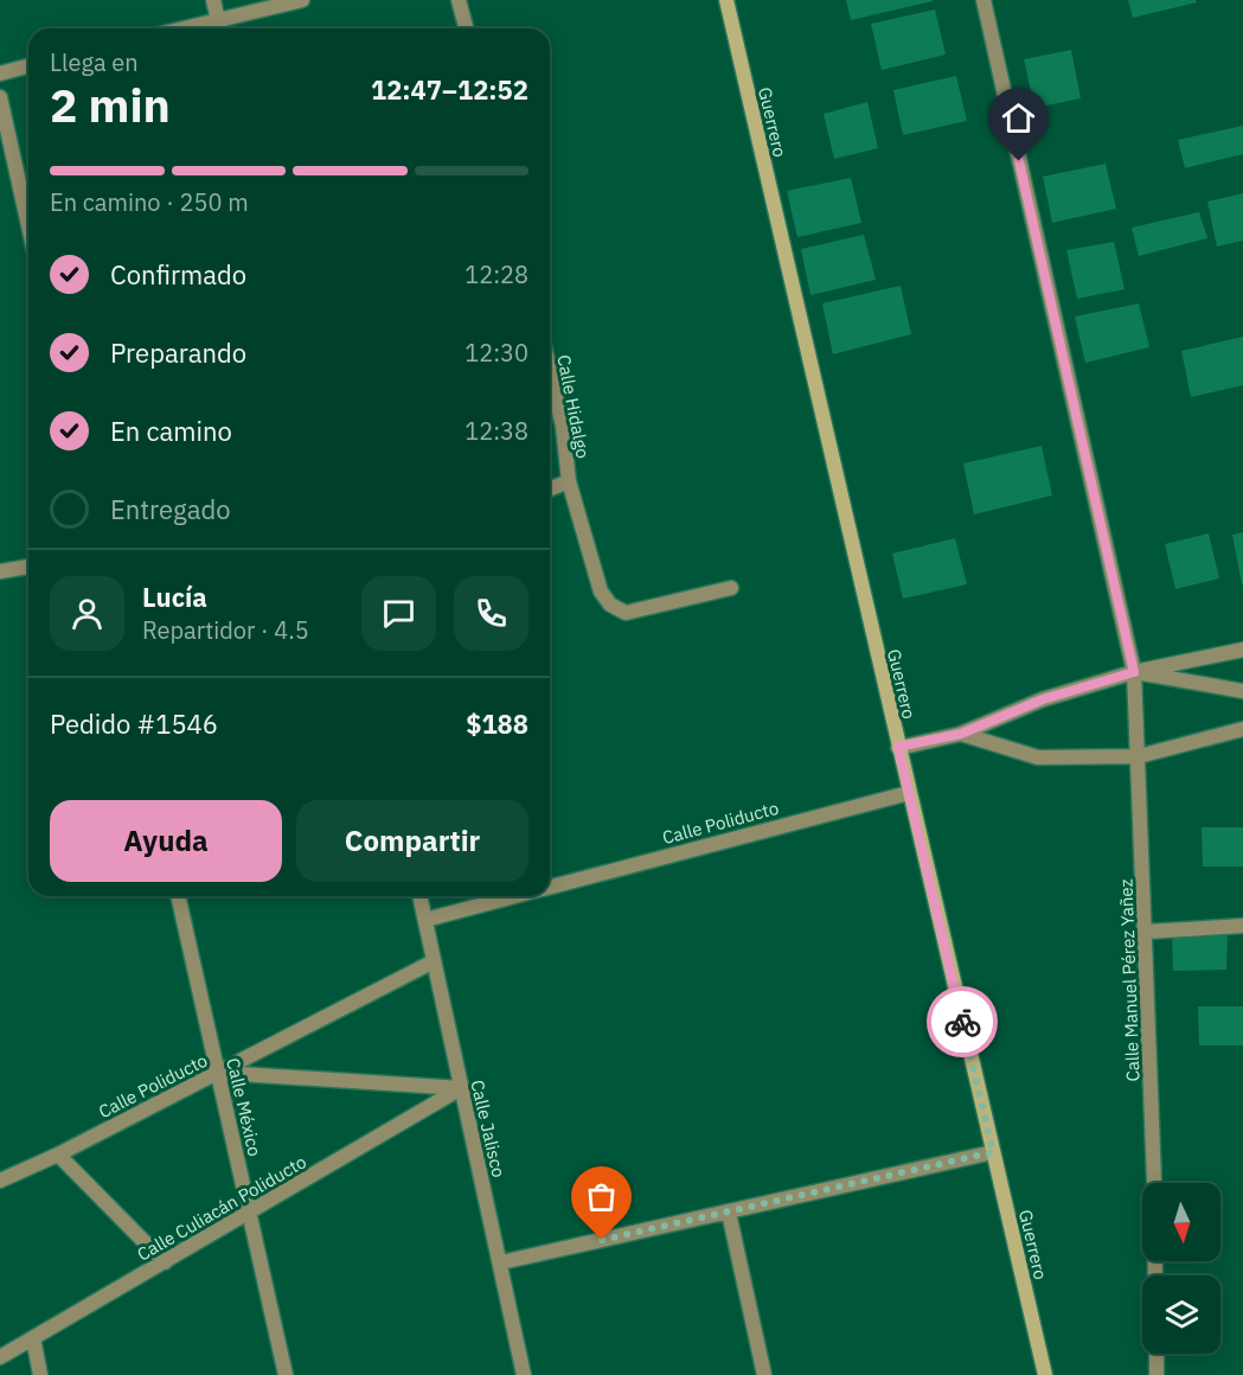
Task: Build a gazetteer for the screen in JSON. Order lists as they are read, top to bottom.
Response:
{
  "streets": {
    "main road": ["Guerrero"],
    "street": [
      "Calle Hidalgo",
      "Calle Poliducto",
      "Calle Manuel Pérez Yañez",
      "Calle México",
      "Calle Jalisco",
      "Calle Culiacán Poliducto"
    ]
  },
  "crossings": [
    ["Guerrero", "Calle Poliducto"],
    ["Calle Poliducto", "Calle México"],
    ["Calle Poliducto", "Calle Jalisco"],
    ["Calle México", "Calle Culiacán Poliducto"],
    ["Calle Jalisco", "Calle Culiacán Poliducto"]
  ],
  "north": "bottom",
  "page": {
    "heading": ["2 min", "Llega en", "12:47–12:52"],
    "panel": [
      "Lucía",
      "Repartidor · 4.5",
      "Pedido #1546",
      "$188"
    ],
    "bar": "En camino · 250 m",
    "list": [
      ["Confirmado", "12:28"],
      ["Preparando", "12:30"],
      ["En camino", "12:38"],
      "Entregado"
    ],
    "buttons": ["Ayuda", "Compartir"]
  }
}
